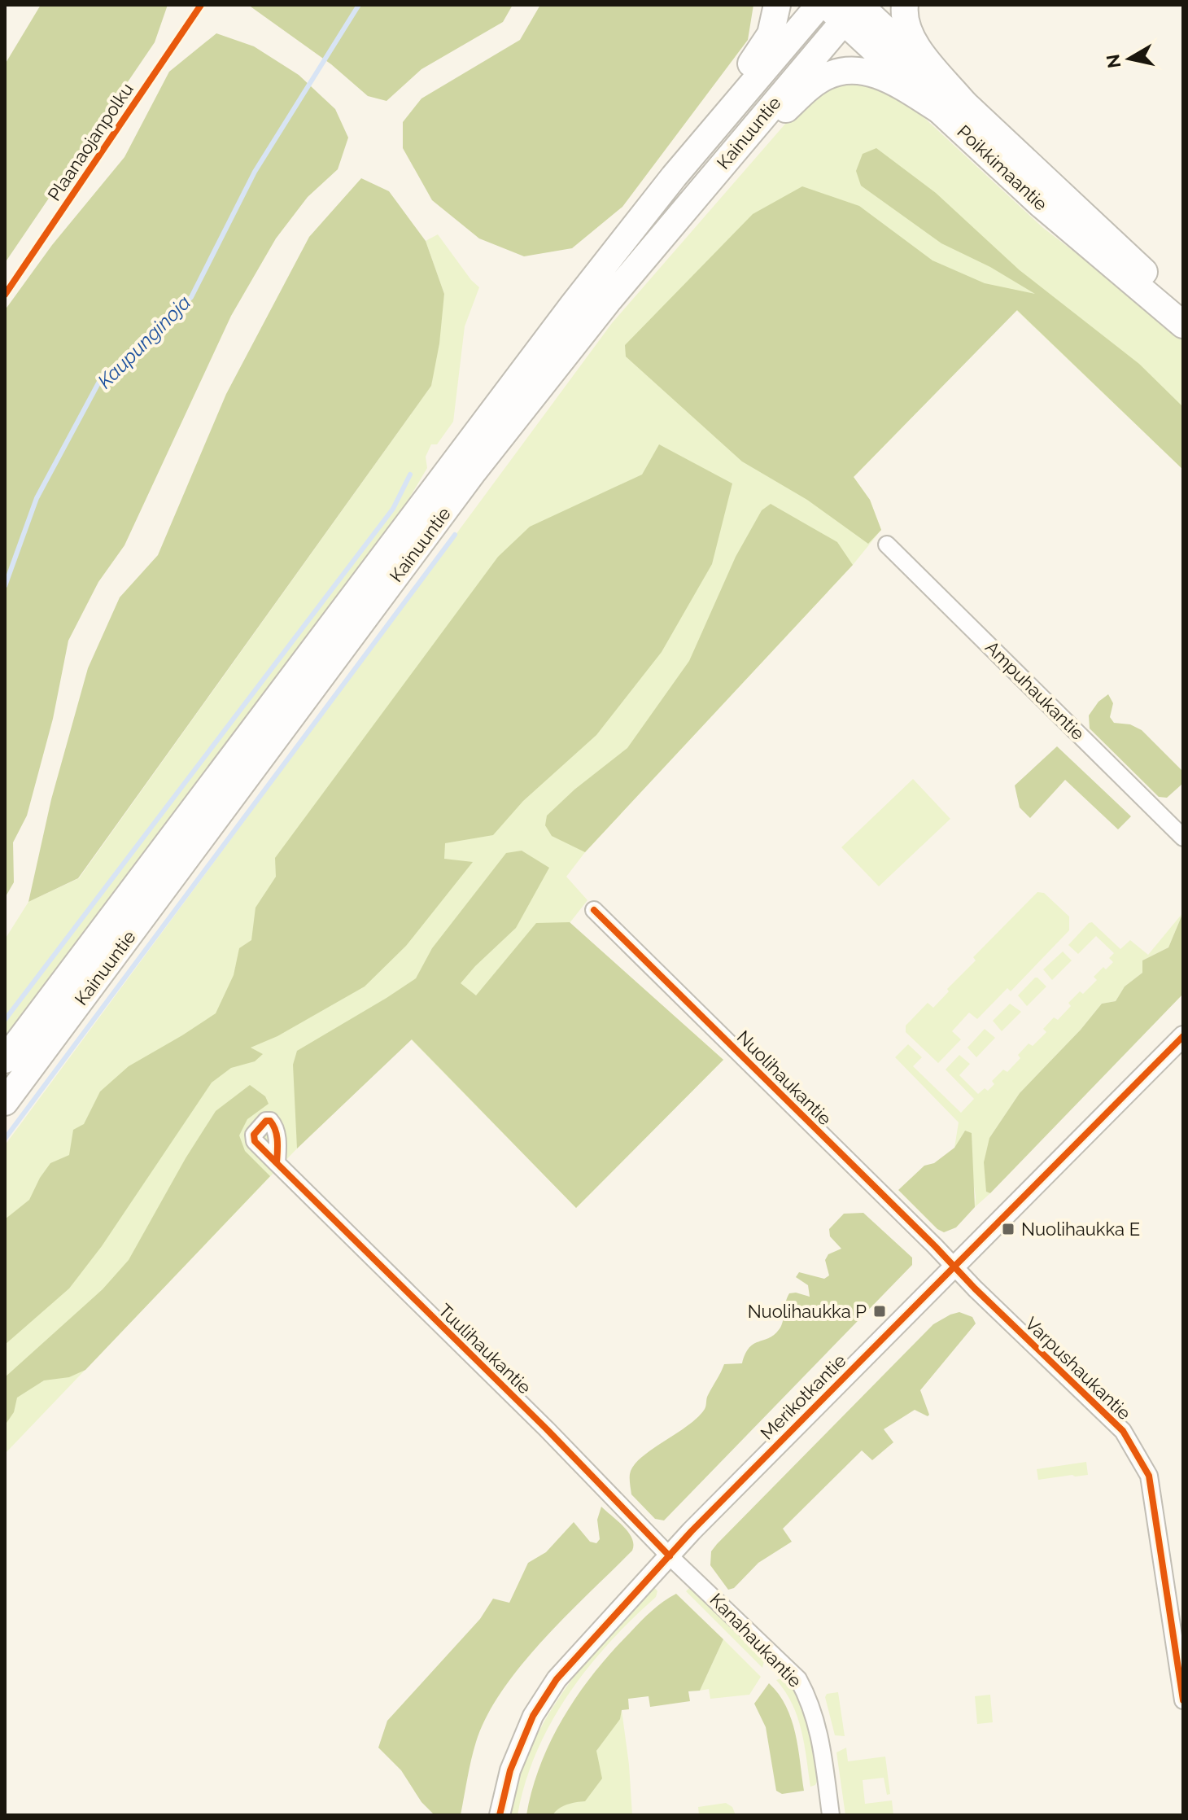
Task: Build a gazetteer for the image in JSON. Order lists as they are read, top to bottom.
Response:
{
  "streets": {
    "main road": ["Kainuuntie", "Poikkimaantie"],
    "street": [
      "Ampuhaukantie",
      "Nuolihaukantie",
      "Tuulihaukantie",
      "Varpushaukantie",
      "Merikotkantie",
      "Kanahaukantie"
    ],
    "cycle path": ["Plaanaojanpolku"]
  },
  "crossings": [
    ["Kainuuntie", "Poikkimaantie"],
    ["Nuolihaukantie", "Varpushaukantie"],
    ["Nuolihaukantie", "Merikotkantie"],
    ["Tuulihaukantie", "Merikotkantie"],
    ["Tuulihaukantie", "Kanahaukantie"],
    ["Varpushaukantie", "Merikotkantie"],
    ["Merikotkantie", "Kanahaukantie"]
  ],
  "water": ["Kaupunginoja"],
  "places": {
    "transit": ["Nuolihaukka E", "Nuolihaukka P"]
  },
  "north": "left"
}
